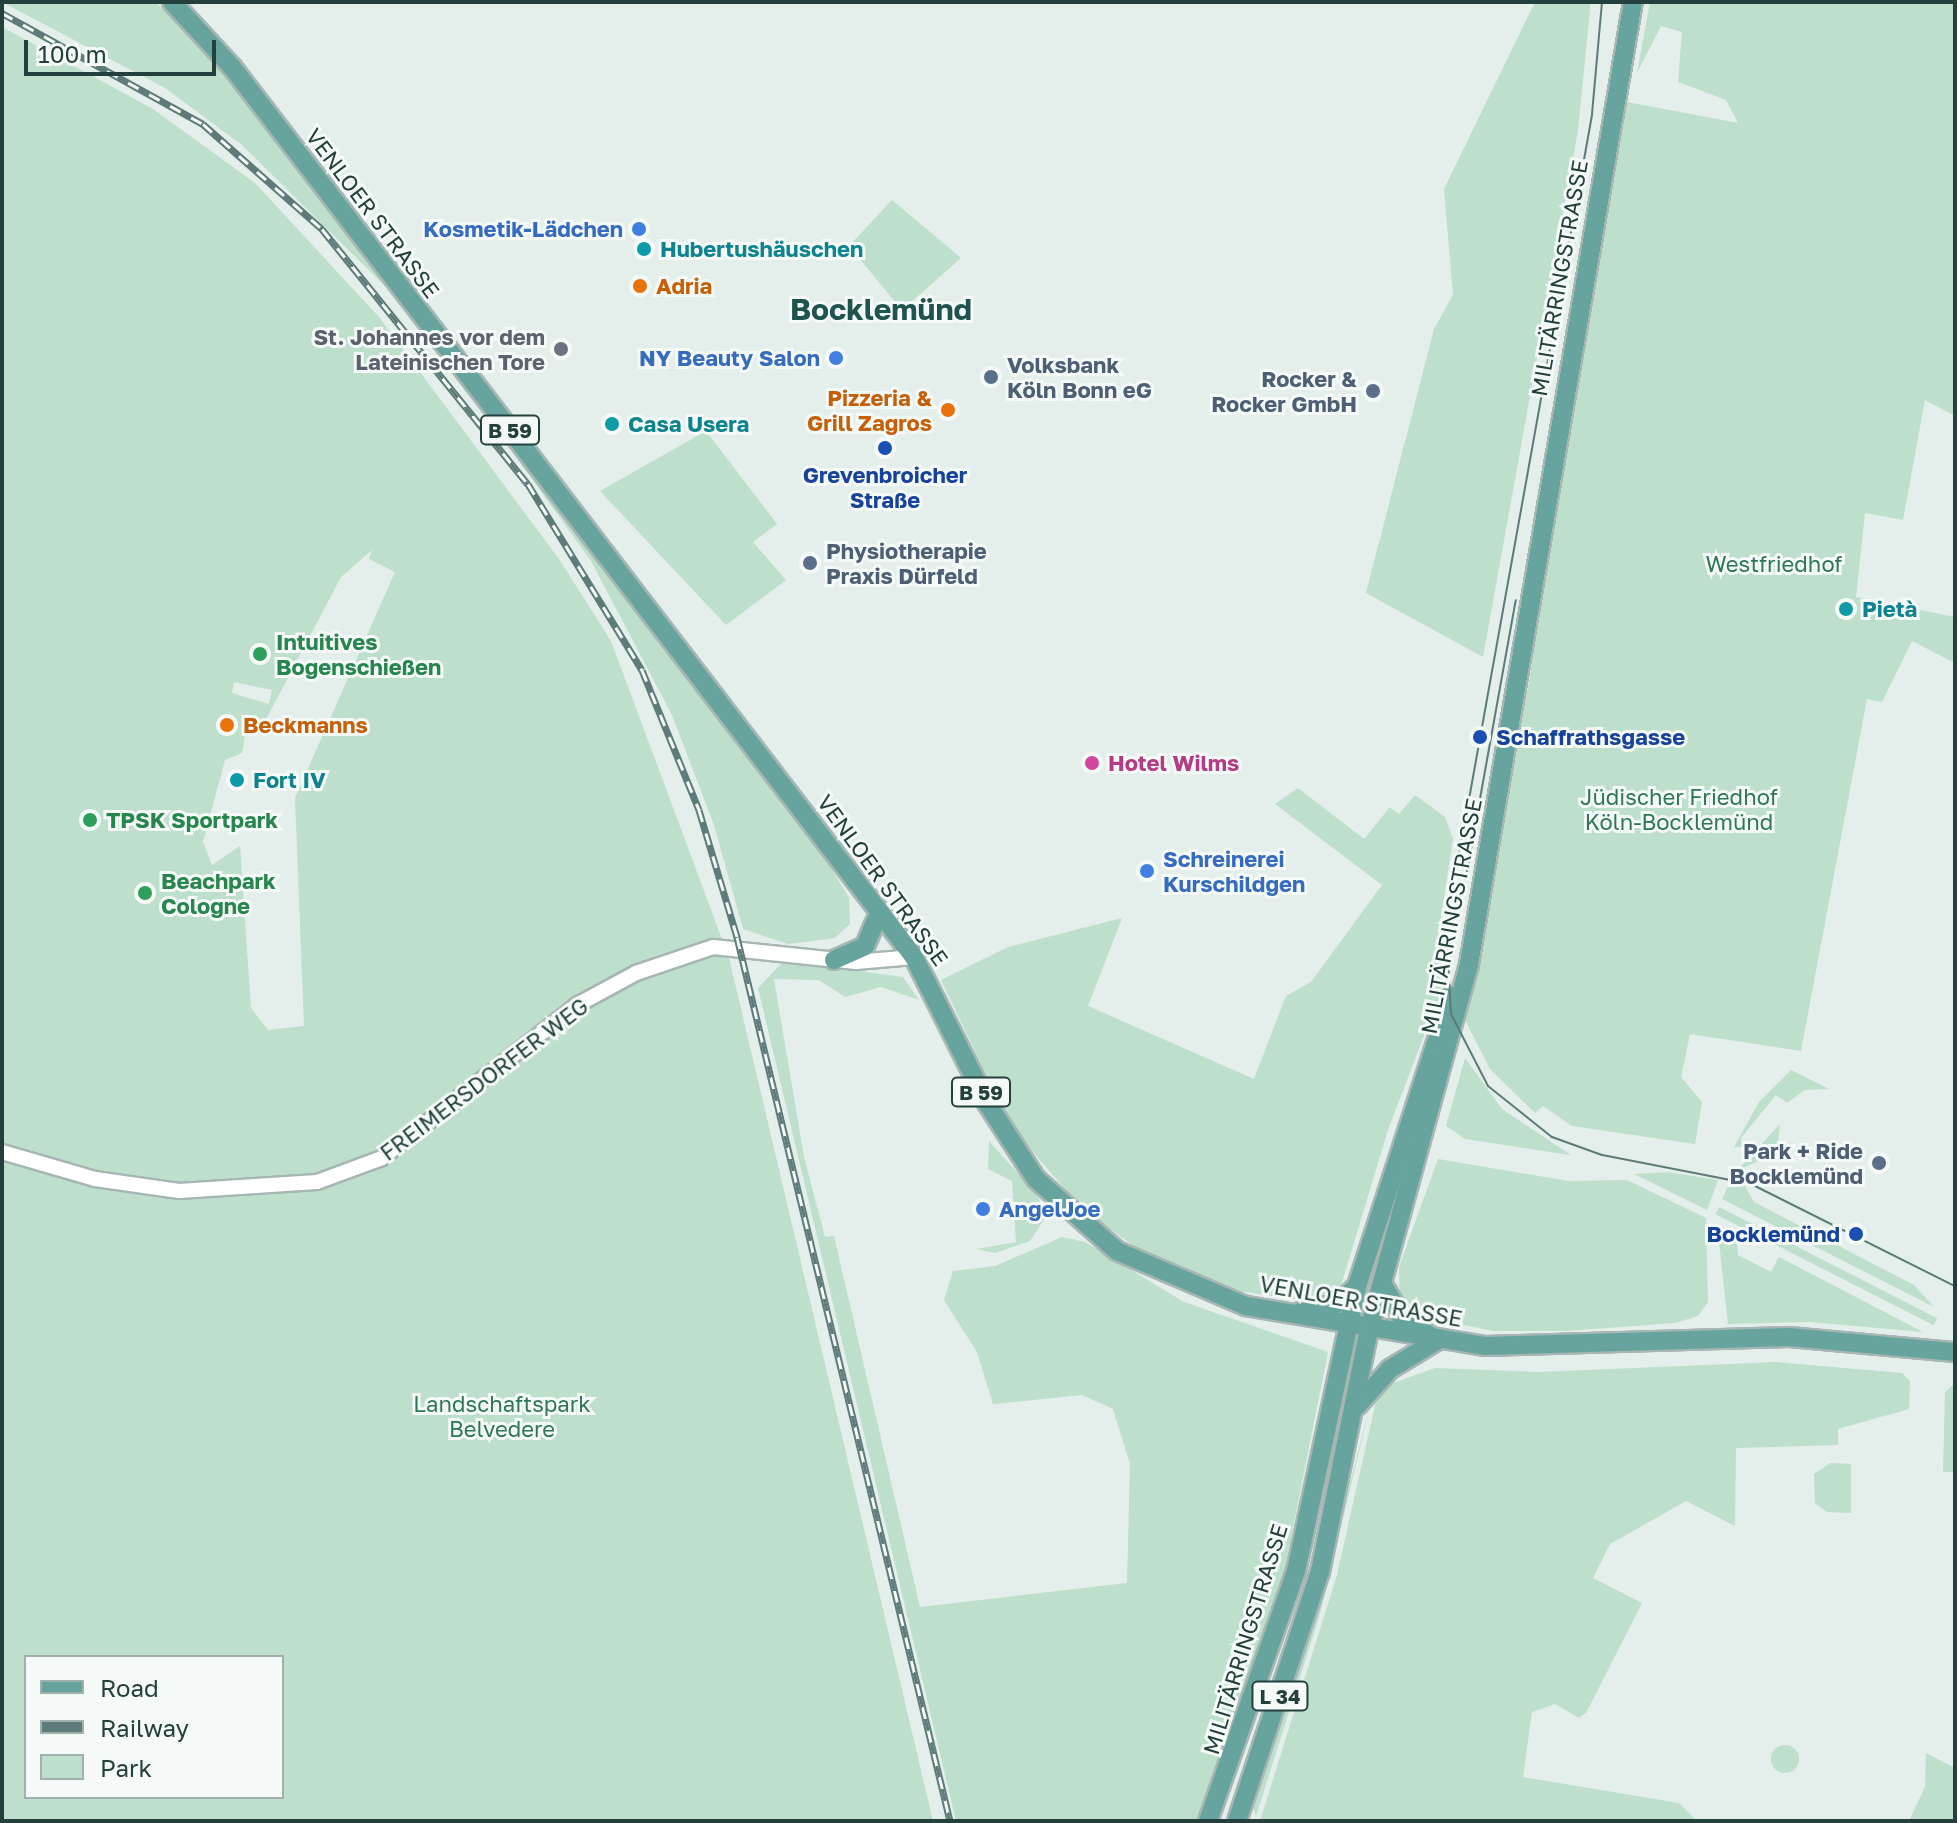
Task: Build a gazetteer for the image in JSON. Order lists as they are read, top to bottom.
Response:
{
  "streets": {
    "main road": [
      "VENLOER STRASSE",
      "MILITÄRRINGSTRASSE",
      "B 59",
      "L 34"
    ],
    "street": ["FREIMERSDORFER WEG"]
  },
  "crossings": [
    ["VENLOER STRASSE", "MILITÄRRINGSTRASSE"],
    ["VENLOER STRASSE", "FREIMERSDORFER WEG"],
    ["VENLOER STRASSE", "L 34"],
    ["MILITÄRRINGSTRASSE", "L 34"]
  ],
  "districts": ["Bocklemünd"],
  "parks": ["Westfriedhof", "Jüdischer Friedhof Köln-Bocklemünd", "Landschaftspark Belvedere"],
  "places": [
    "Kosmetik-Lädchen",
    "Hubertushäuschen",
    "Adria",
    "St. Johannes vor dem Lateinischen Tore",
    "NY Beauty Salon",
    "Volksbank Köln Bonn eG",
    "Rocker & Rocker GmbH",
    "Pizzeria & Grill Zagros",
    "Casa Usera",
    "Grevenbroicher Straße",
    "Physiotherapie Praxis Dürfeld",
    "Pietà",
    "Intuitives Bogenschießen",
    "Beckmanns",
    "Schaffrathsgasse",
    "Hotel Wilms",
    "Fort IV",
    "TPSK Sportpark",
    "Schreinerei Kurschildgen",
    "Beachpark Cologne",
    "Park + Ride Bocklemünd",
    "AngelJoe",
    "Bocklemünd"
  ],
  "legend": ["Road", "Railway", "Park"],
  "scale_bar": "100 m"
}
